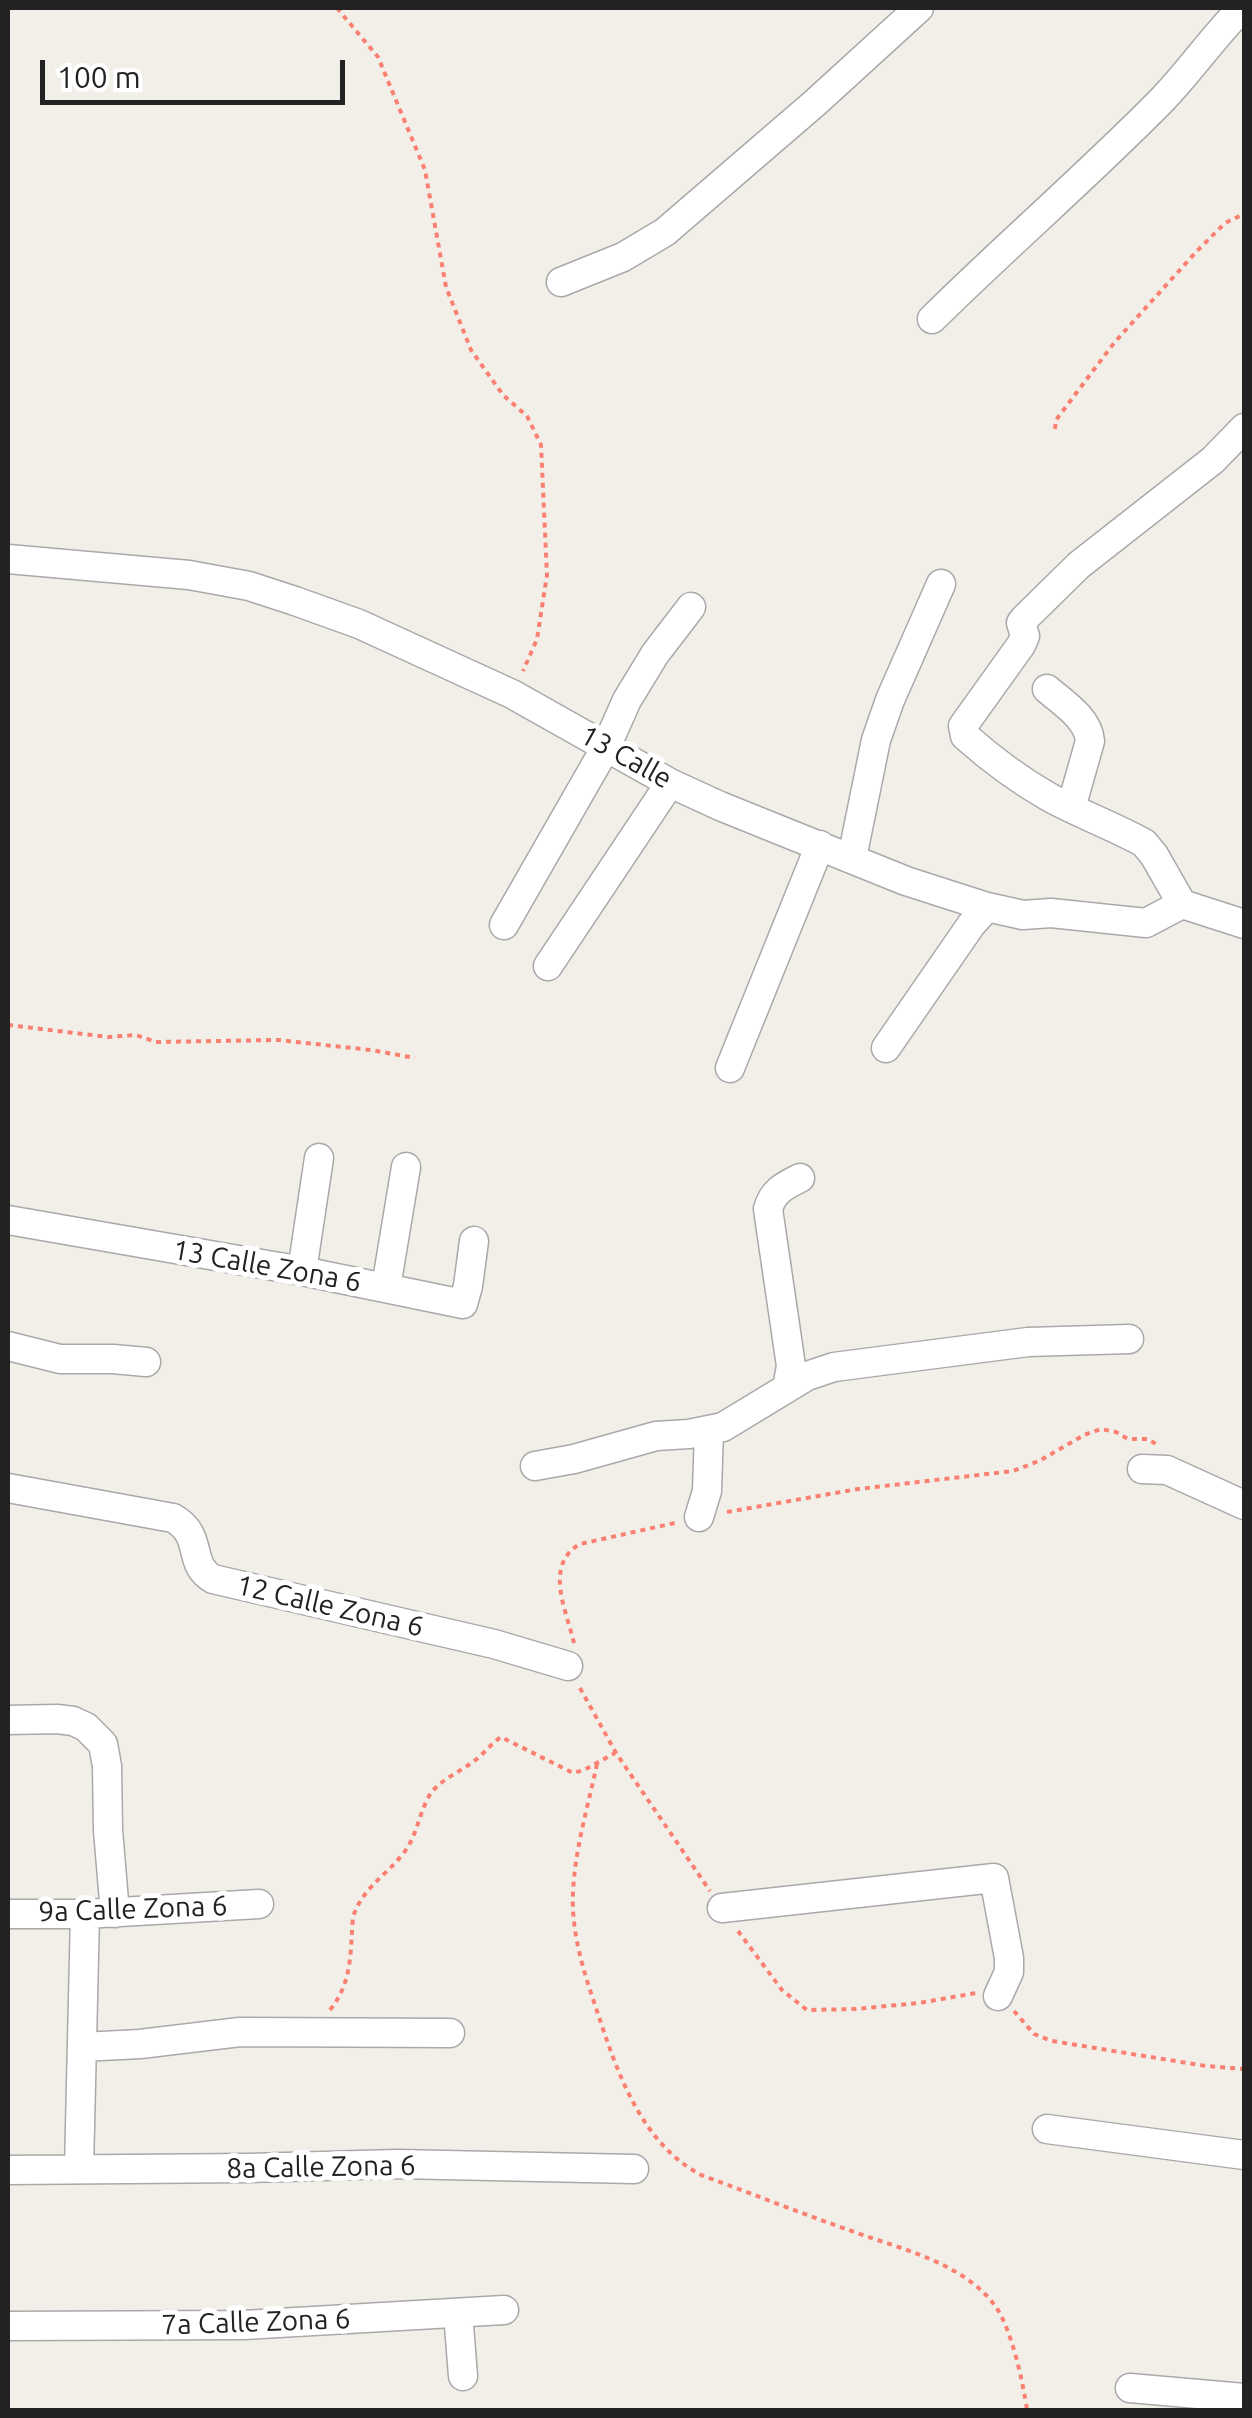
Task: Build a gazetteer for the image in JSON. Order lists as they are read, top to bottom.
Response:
{
  "streets": {
    "street": [
      "13 Calle",
      "13 Calle Zona 6",
      "12 Calle Zona 6",
      "9a Calle Zona 6",
      "8a Calle Zona 6",
      "7a Calle Zona 6"
    ]
  },
  "scale_bar": "100 m"
}
